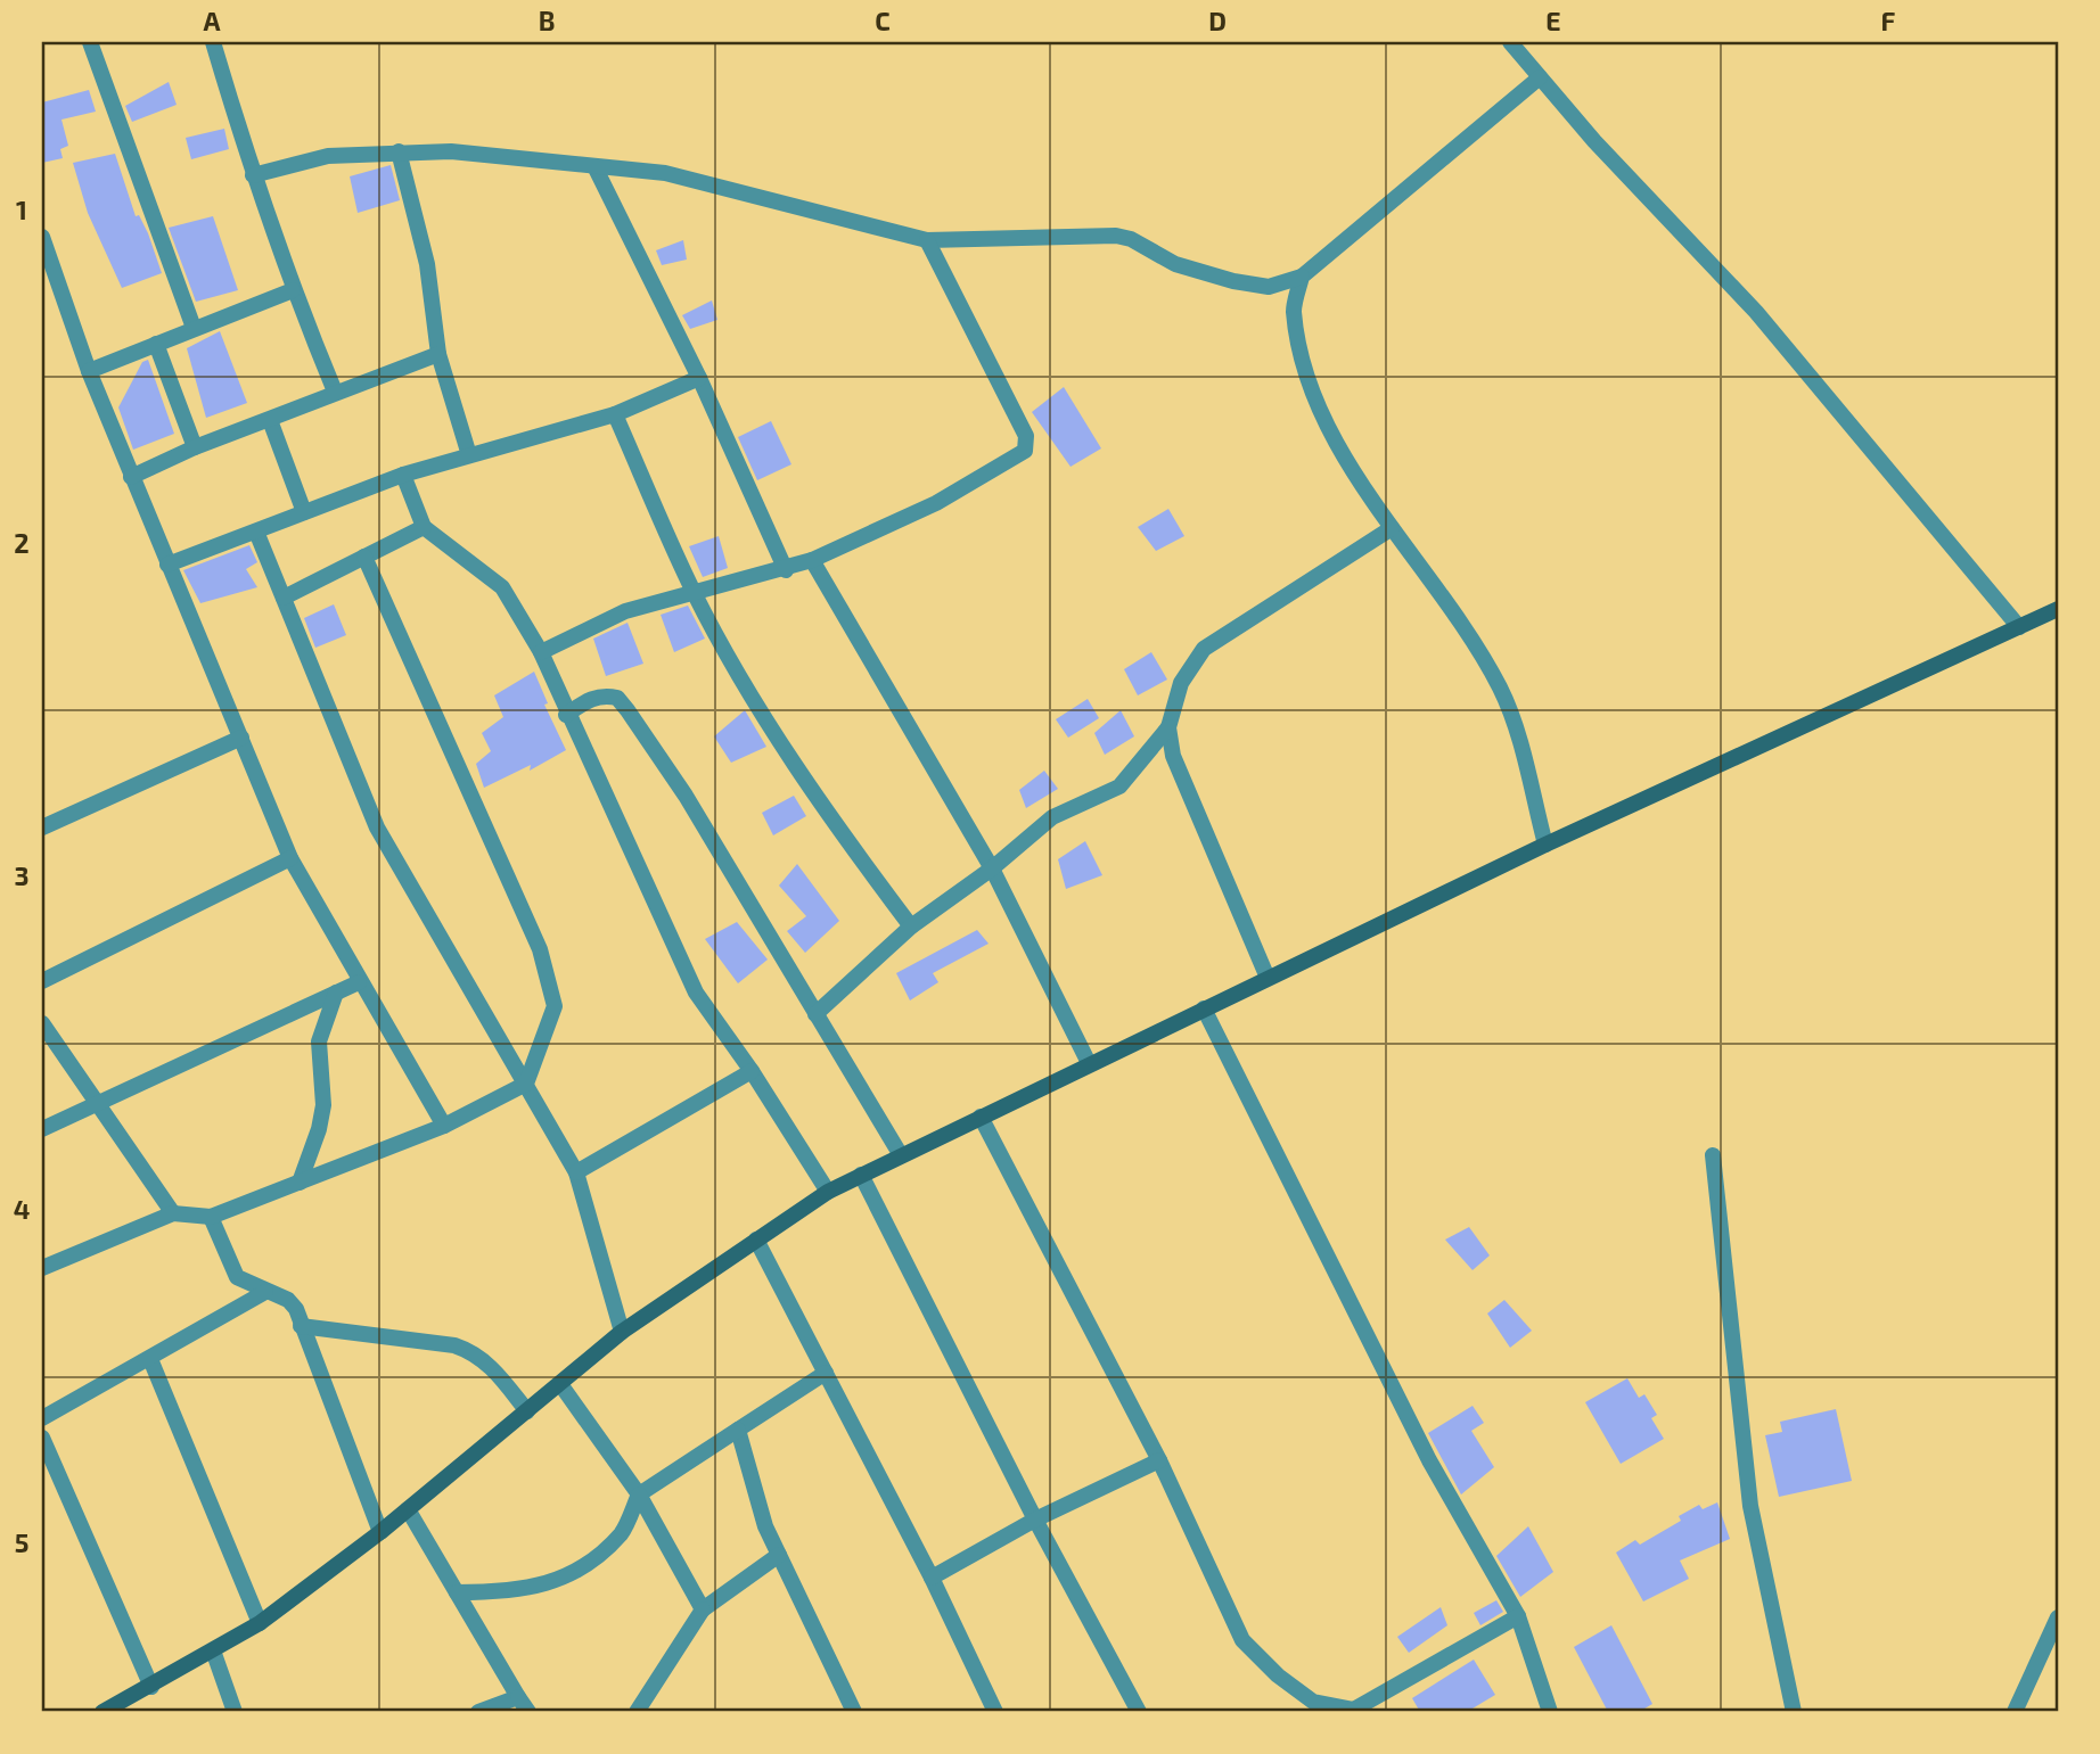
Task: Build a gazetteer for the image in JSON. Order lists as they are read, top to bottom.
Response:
{
  "grid": {
    "columns": [
      "A",
      "B",
      "C",
      "D",
      "E",
      "F"
    ],
    "rows": [
      "1",
      "2",
      "3",
      "4",
      "5"
    ]
  }
}
